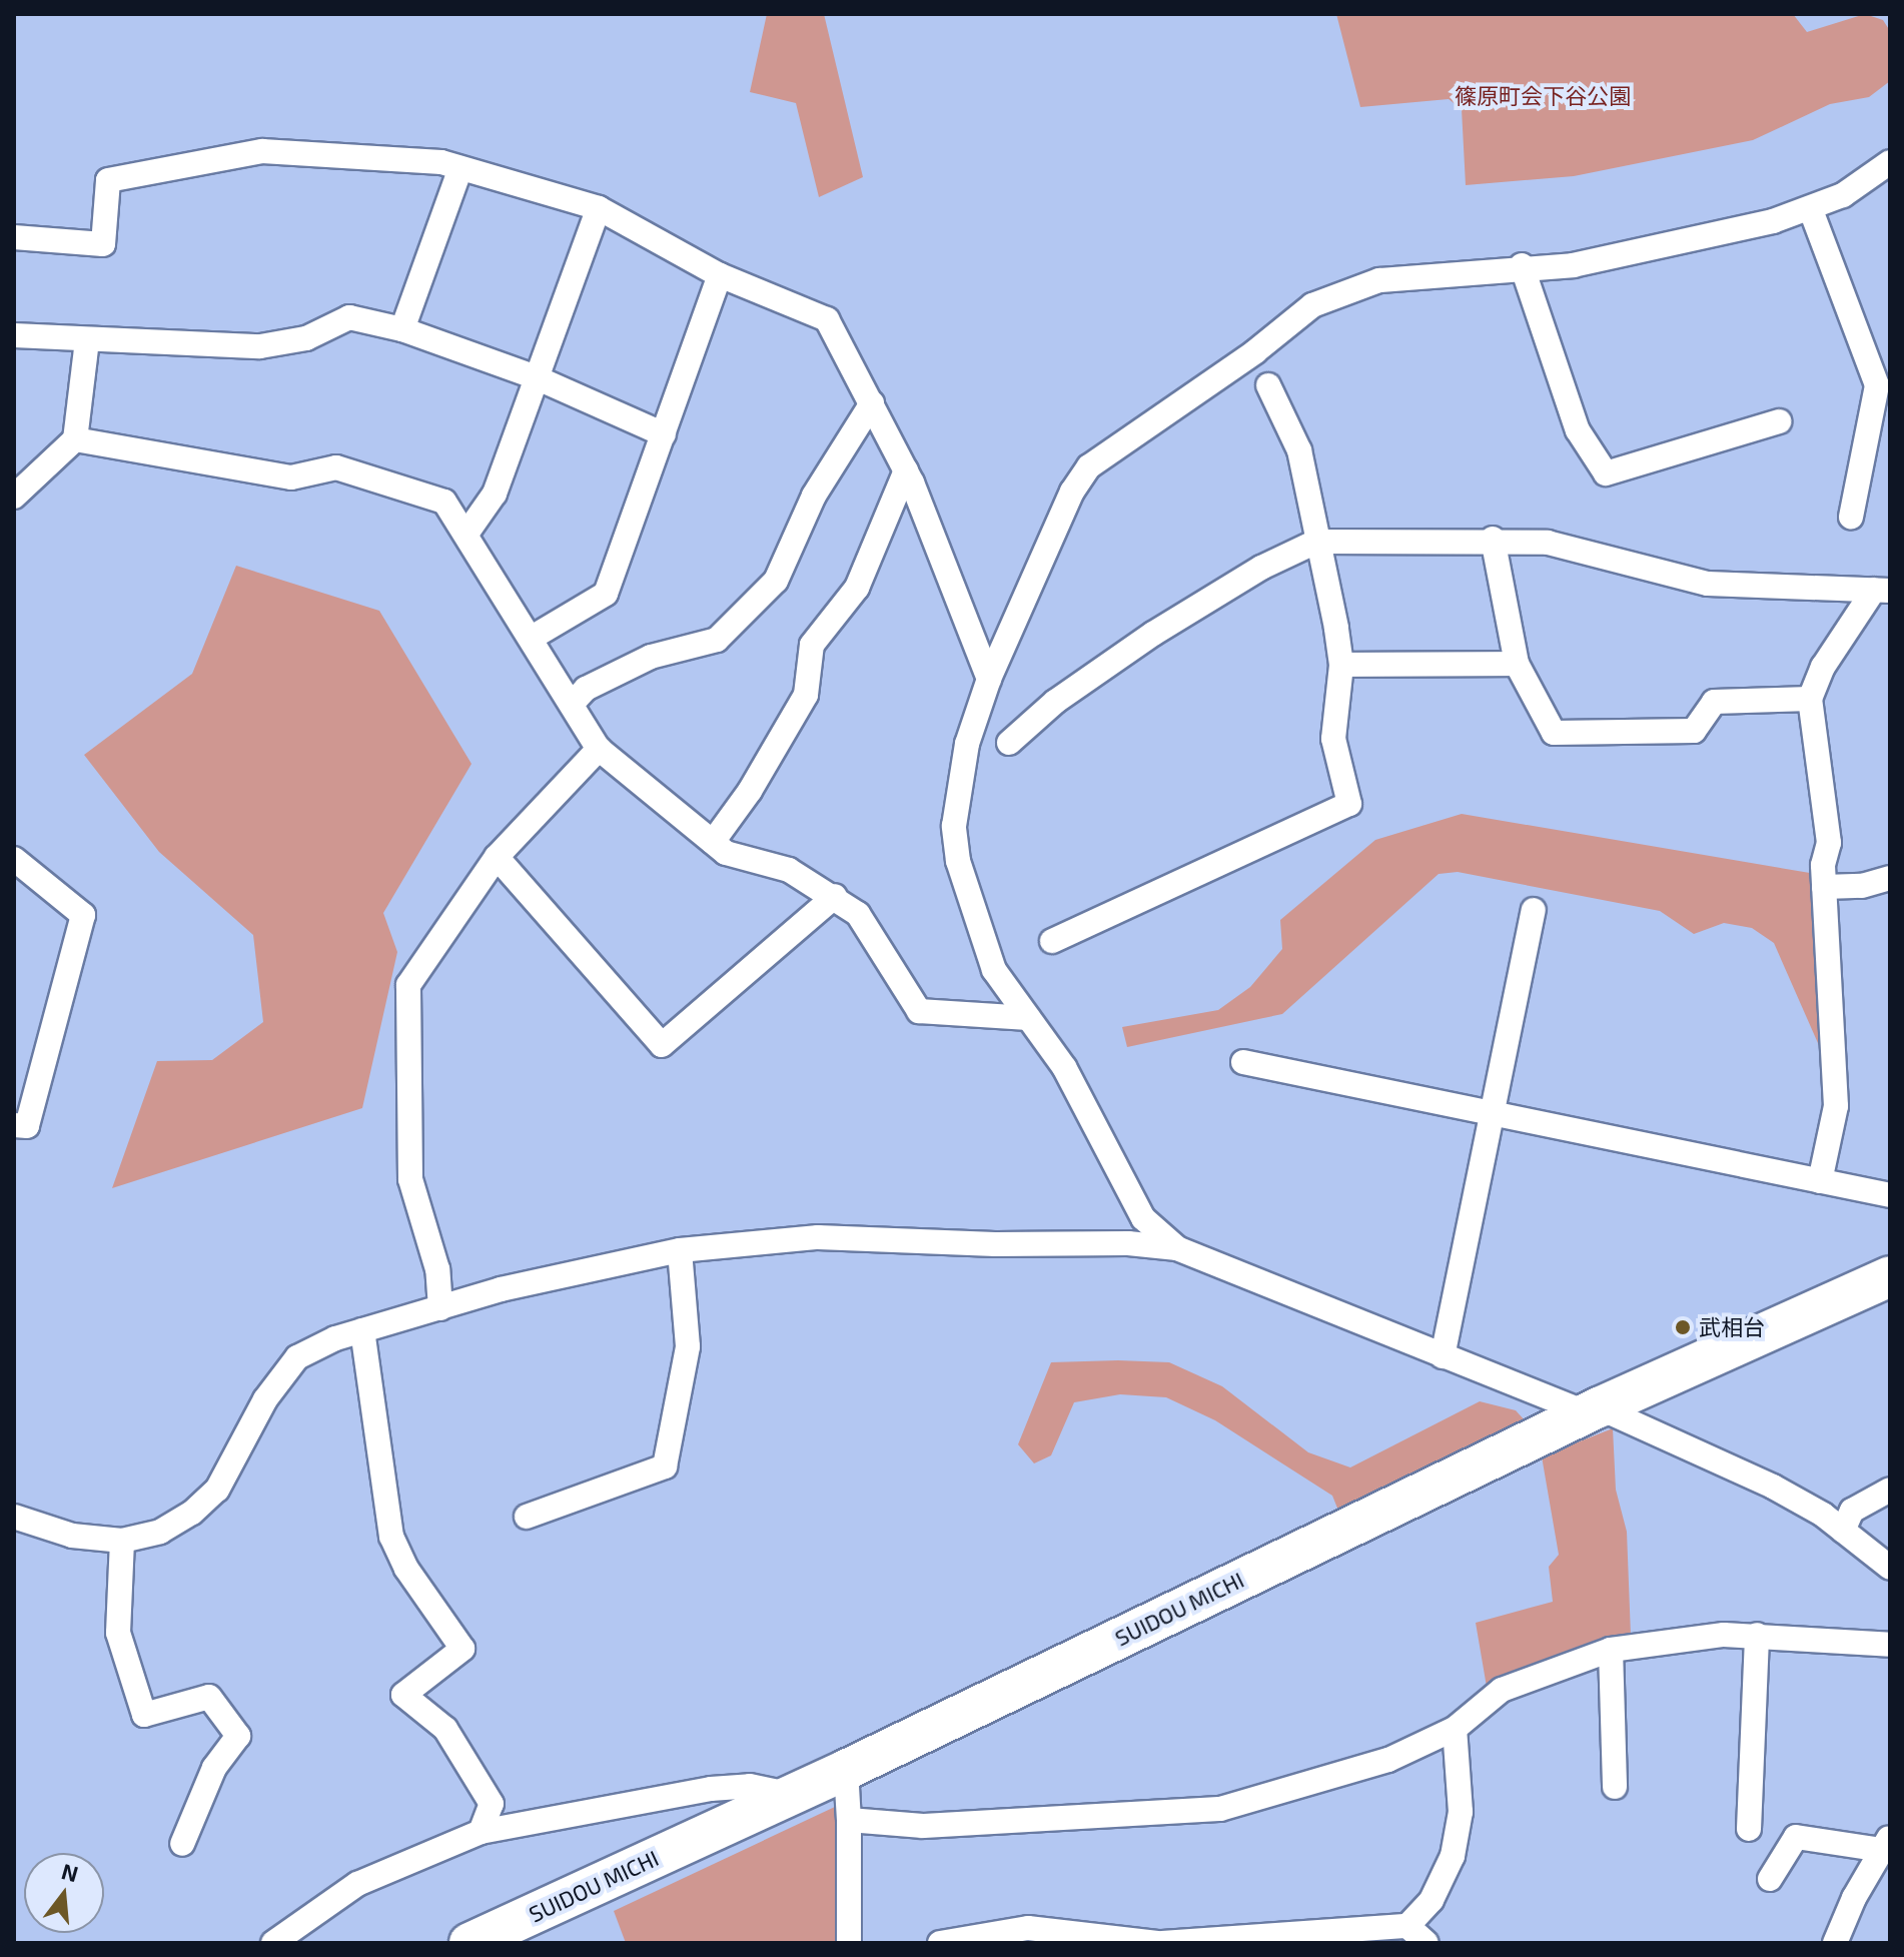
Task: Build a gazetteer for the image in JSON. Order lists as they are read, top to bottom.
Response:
{
  "streets": {
    "main road": ["SUIDOU MICHI"]
  },
  "parks": ["篠原町会下谷公園"],
  "places": ["武相台"],
  "north": "top"
}
